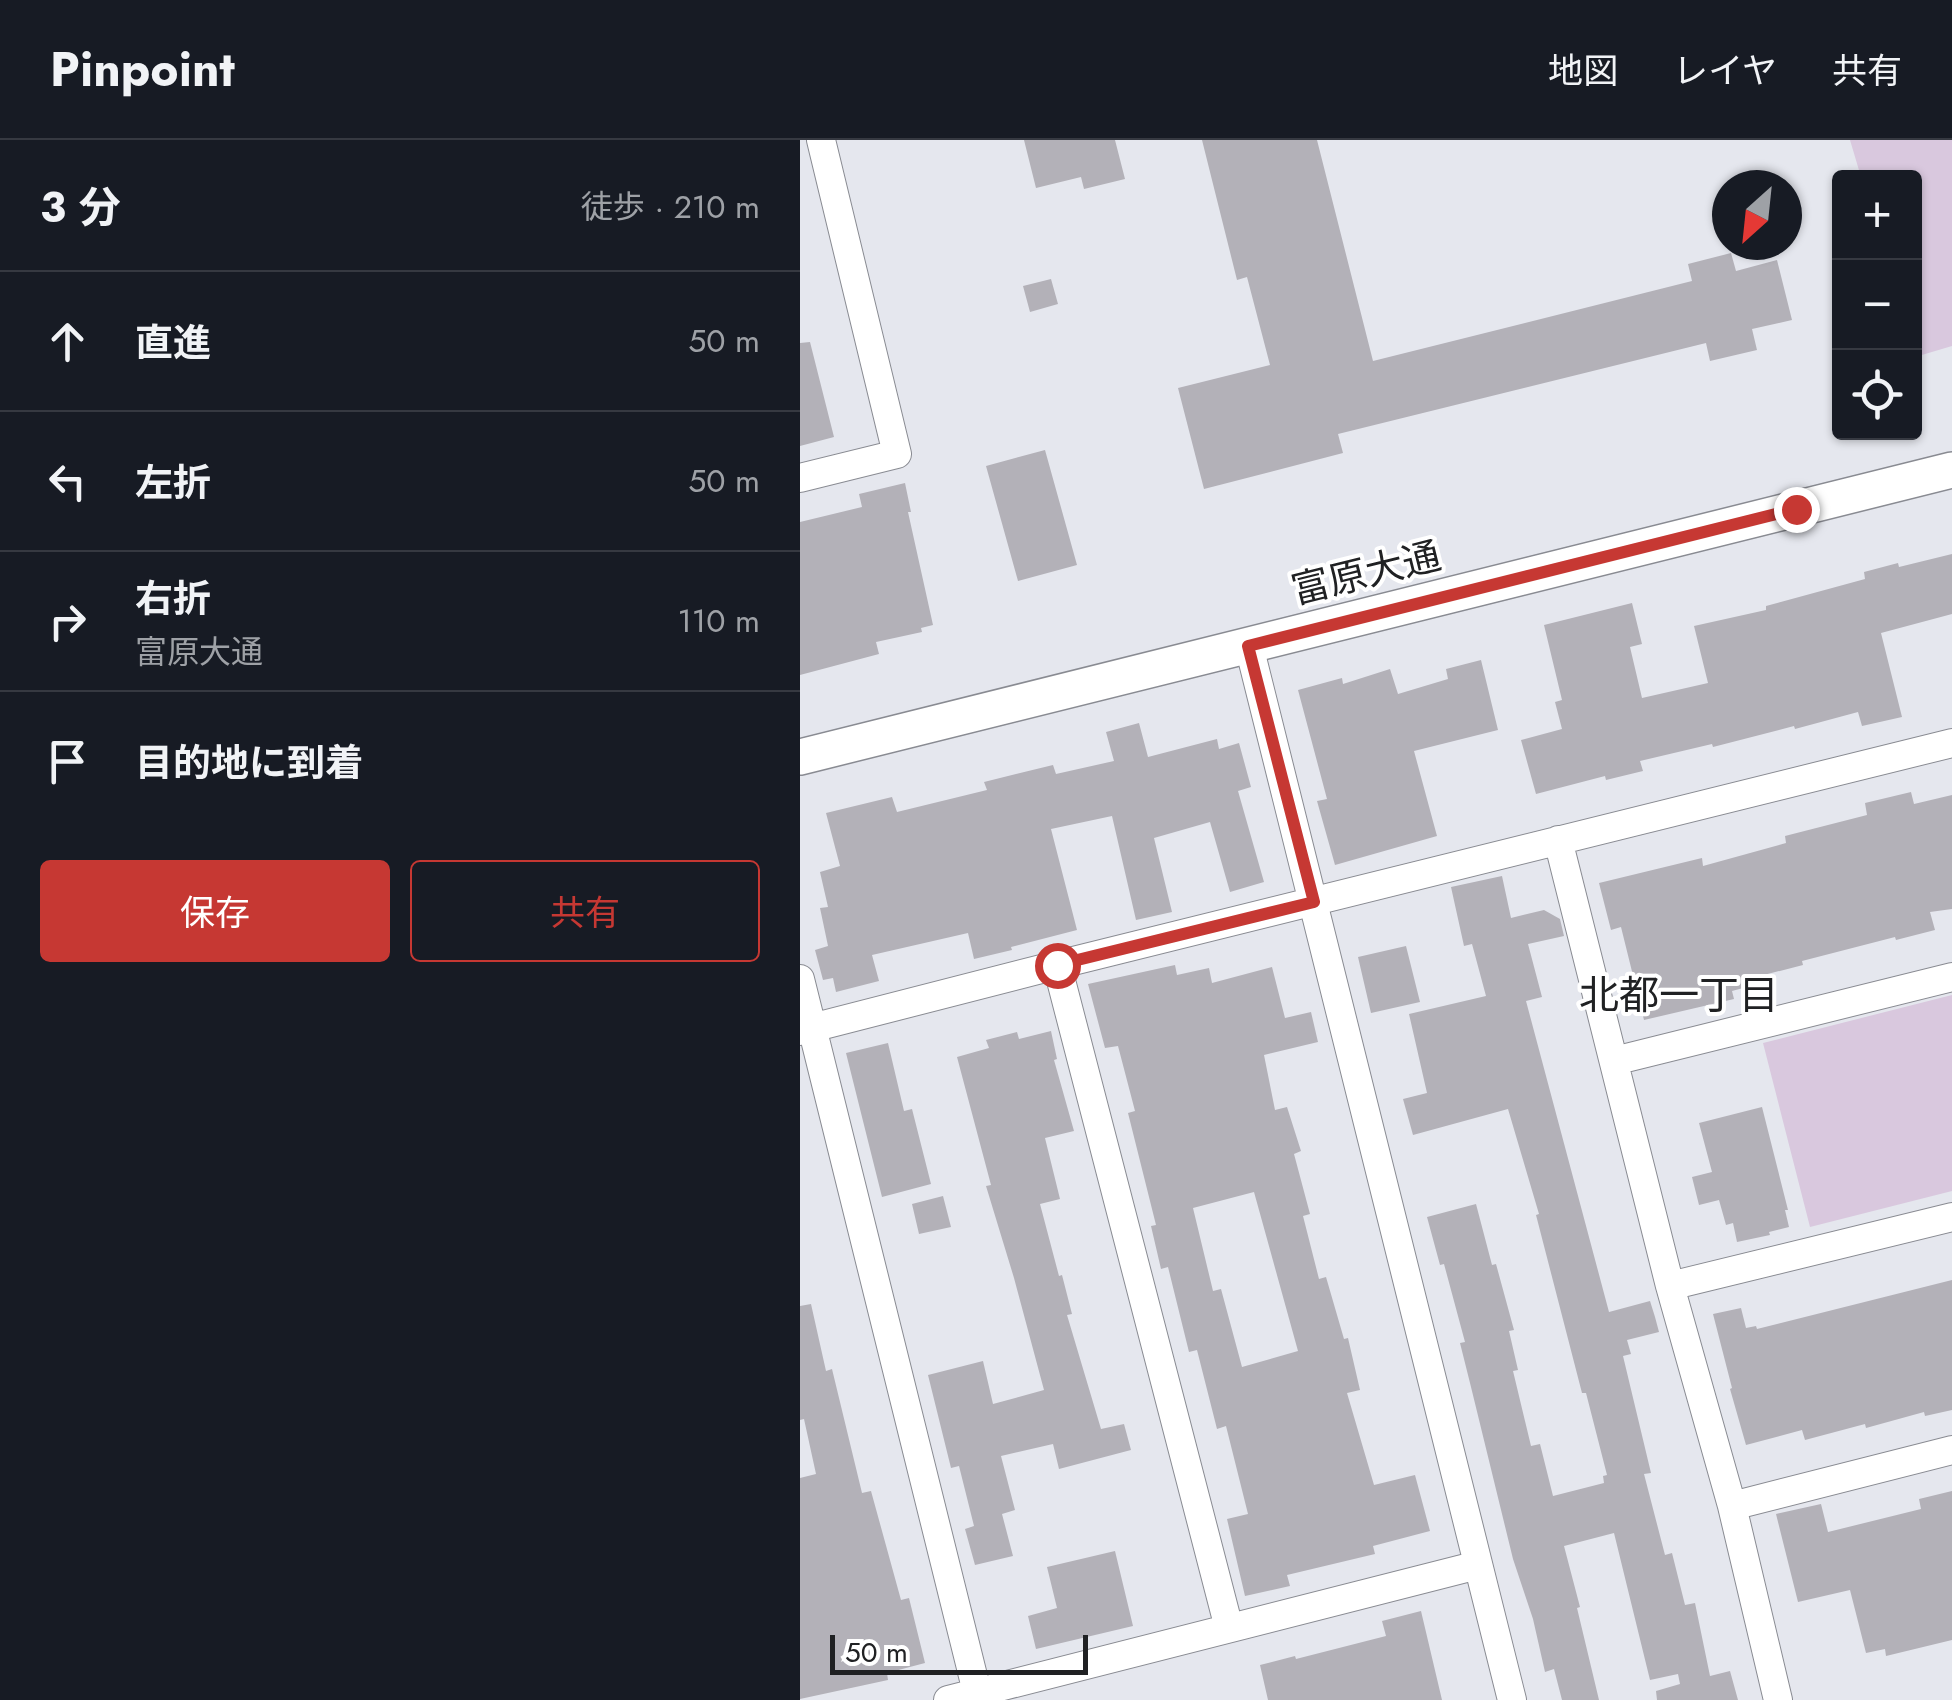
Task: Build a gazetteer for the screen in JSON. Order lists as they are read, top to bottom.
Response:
{
  "streets": {
    "street": ["富原大通"]
  },
  "districts": ["北都一丁目"],
  "scale_bar": "50 m",
  "north": "bottom left",
  "page": {
    "header": "Pinpoint",
    "nav": ["地図", "レイヤ", "共有"],
    "heading": ["3 分", "徒歩 · 210 m"],
    "map_buttons": ["+", "−"],
    "list": [
      ["直進", "50 m"],
      ["左折", "50 m"],
      ["右折", "富原大通", "110 m"],
      "目的地に到着"
    ],
    "buttons": ["保存", "共有"],
    "scale": "50 m"
  }
}
